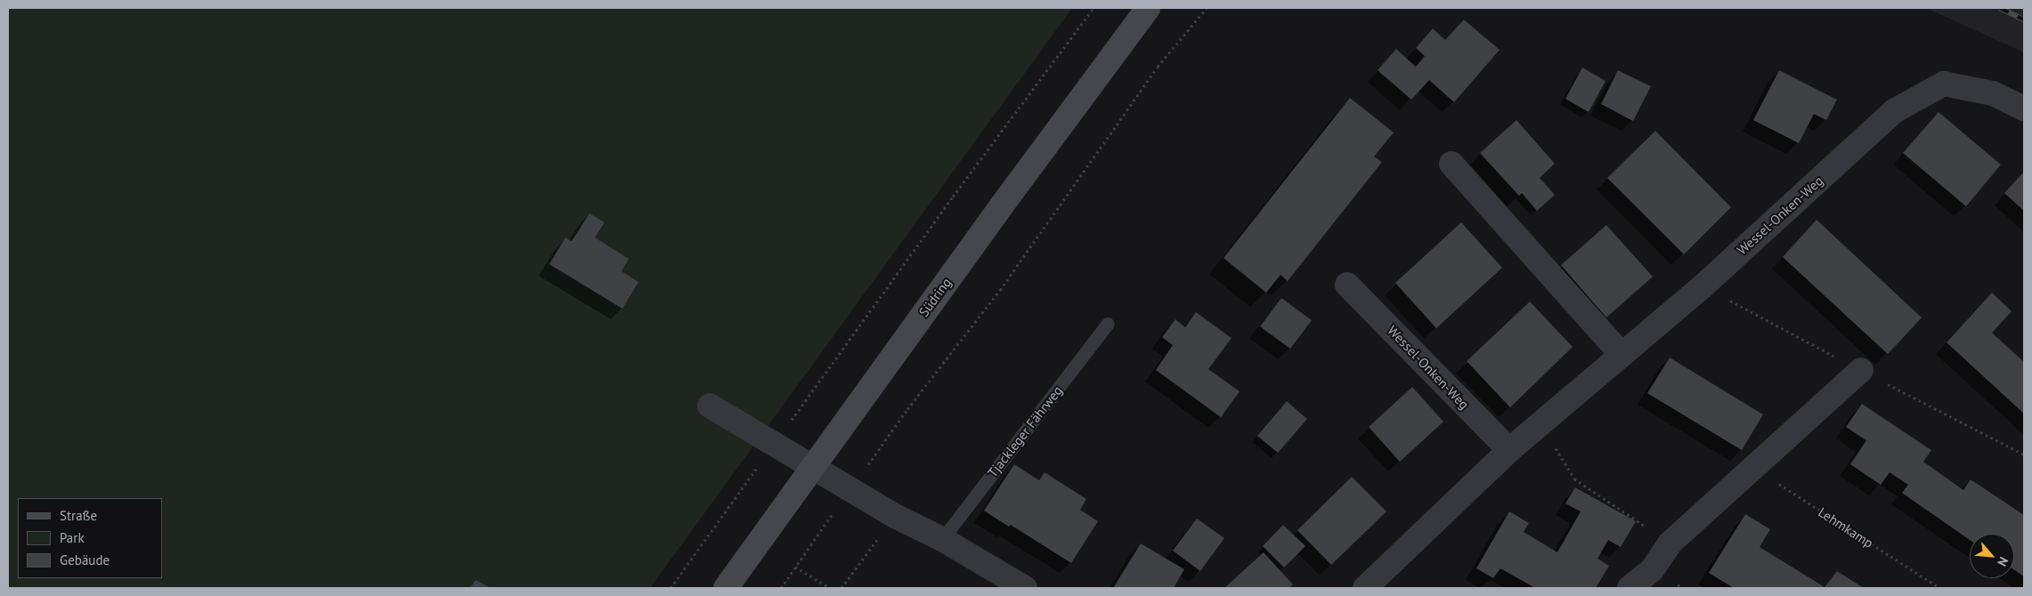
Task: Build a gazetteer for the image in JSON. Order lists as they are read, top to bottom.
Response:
{
  "streets": {
    "main road": ["Südring"],
    "street": ["Wessel-Onken-Weg"],
    "lane": ["Tjackleger Fährweg"],
    "path": ["Lehmkamp"]
  },
  "legend": ["Straße", "Park", "Gebäude"],
  "north": "bottom right"
}
